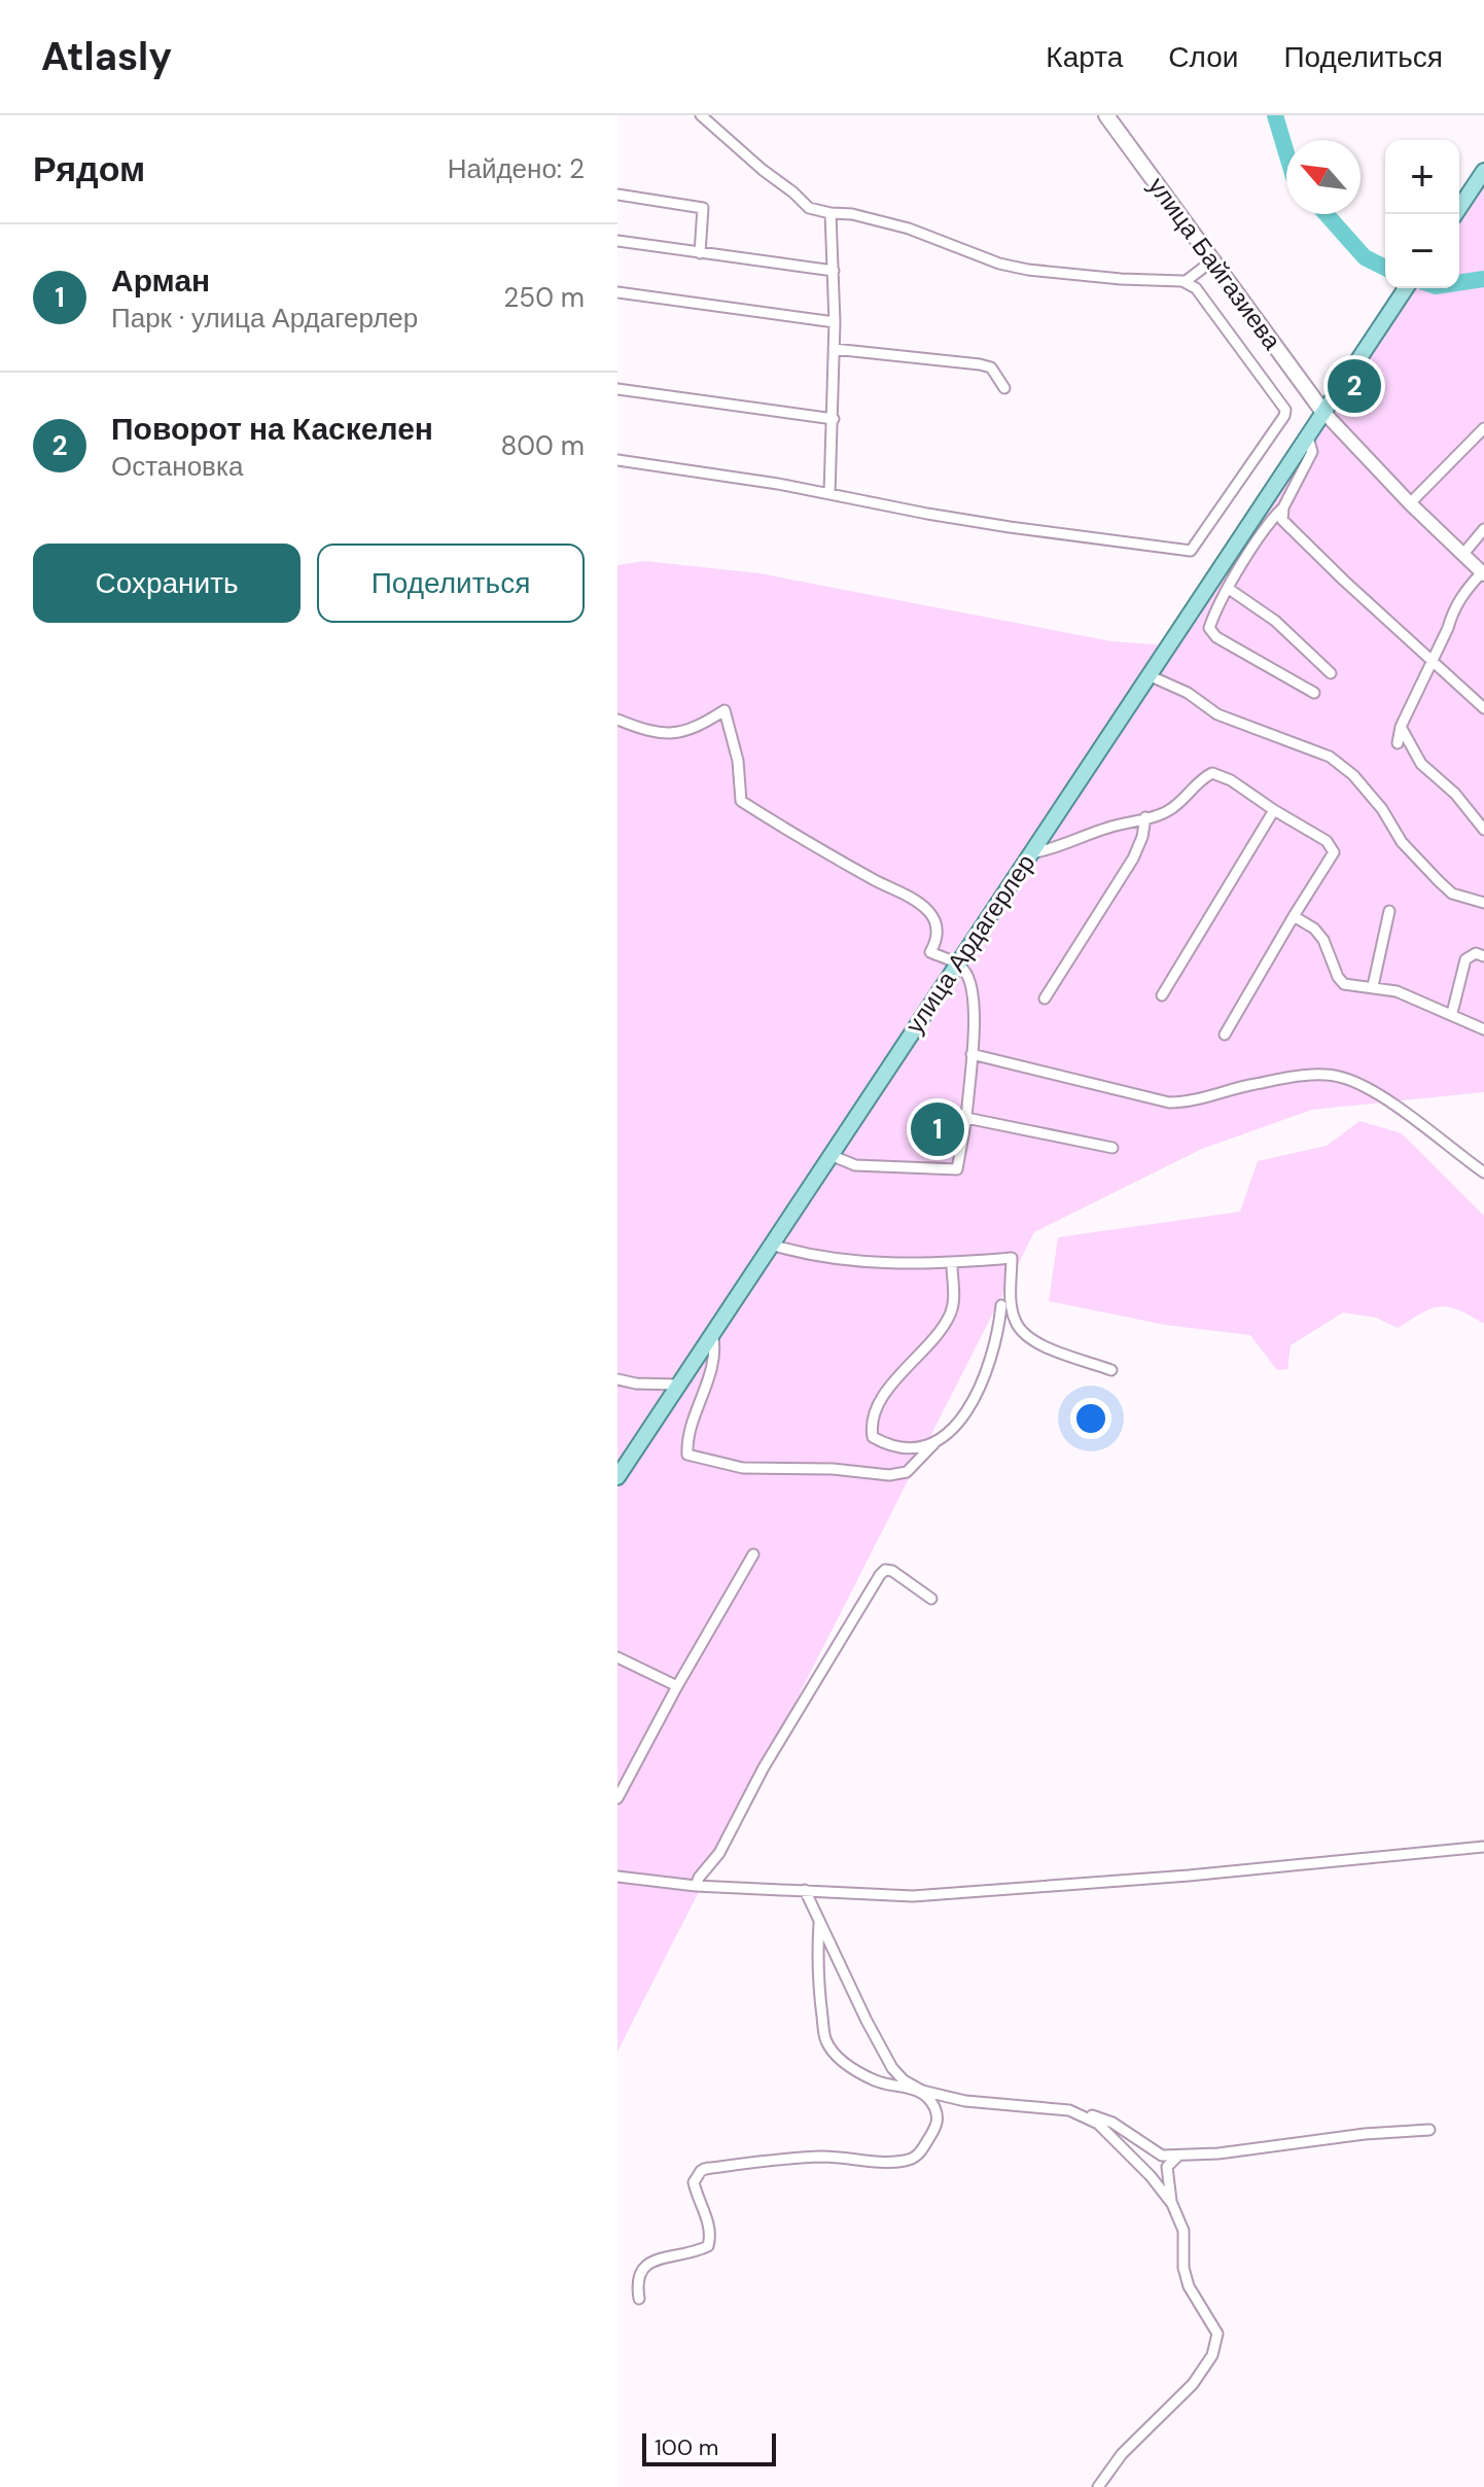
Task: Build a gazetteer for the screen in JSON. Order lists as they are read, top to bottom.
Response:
{
  "streets": {
    "main road": ["улица Байгазиева", "улица Ардагерлер"]
  },
  "crossings": [
    ["улица Байгазиева", "улица Ардагерлер"]
  ],
  "scale_bar": "100 m",
  "north": "top left",
  "page": {
    "header": "Atlasly",
    "nav": ["Карта", "Слои", "Поделиться"],
    "heading": ["Рядом", "Найдено: 2"],
    "map_buttons": ["+", "−"],
    "list": [
      {
        "mark": "1",
        "name": "Арман",
        "note": "Парк · улица Ардагерлер",
        "value": "250 m"
      },
      {
        "mark": "2",
        "name": "Поворот на Каскелен",
        "note": "Остановка",
        "value": "800 m"
      }
    ],
    "pins": ["2", "1"],
    "buttons": ["Сохранить", "Поделиться"],
    "scale": "100 m"
  }
}
